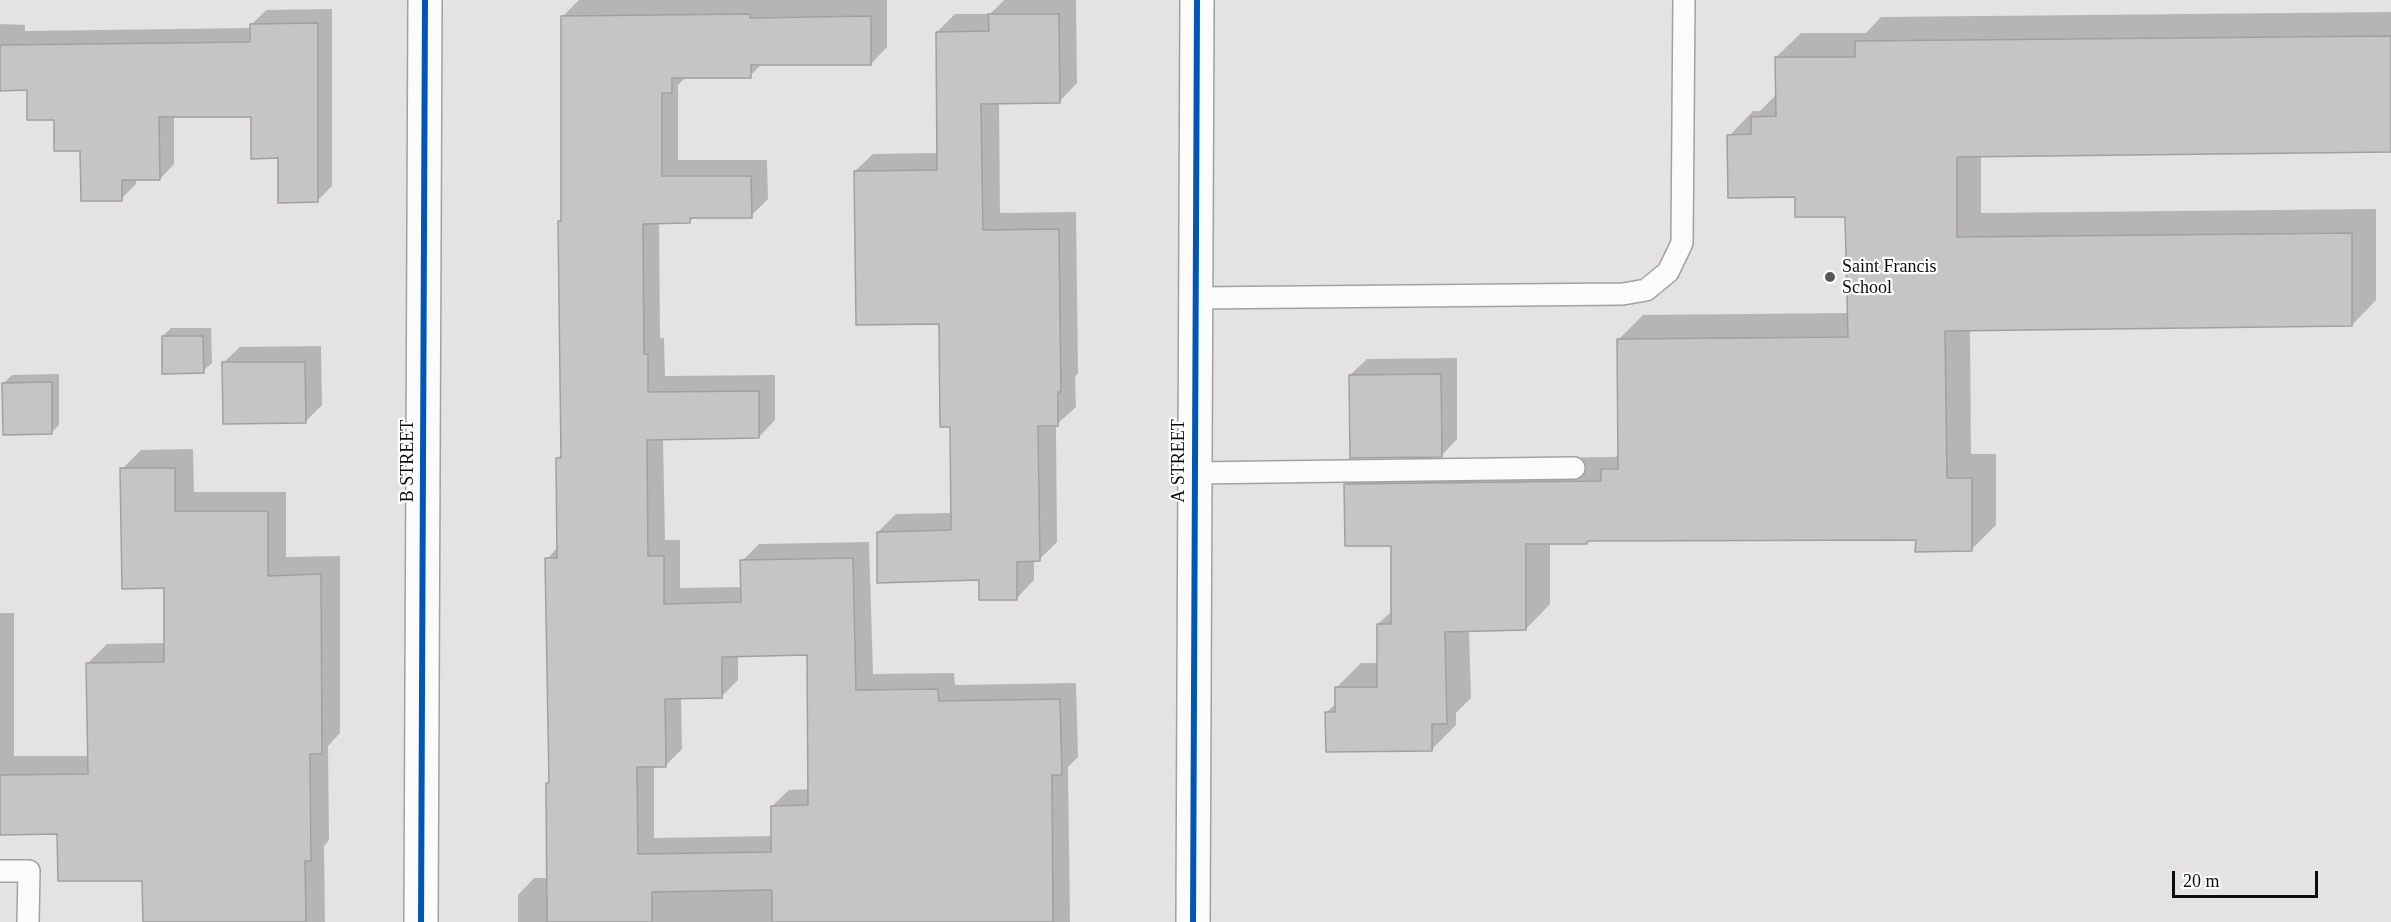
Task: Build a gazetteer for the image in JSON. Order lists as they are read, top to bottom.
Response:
{
  "streets": {
    "street": ["B STREET", "A STREET"]
  },
  "places": ["Saint Francis School"],
  "scale_bar": "20 m"
}
